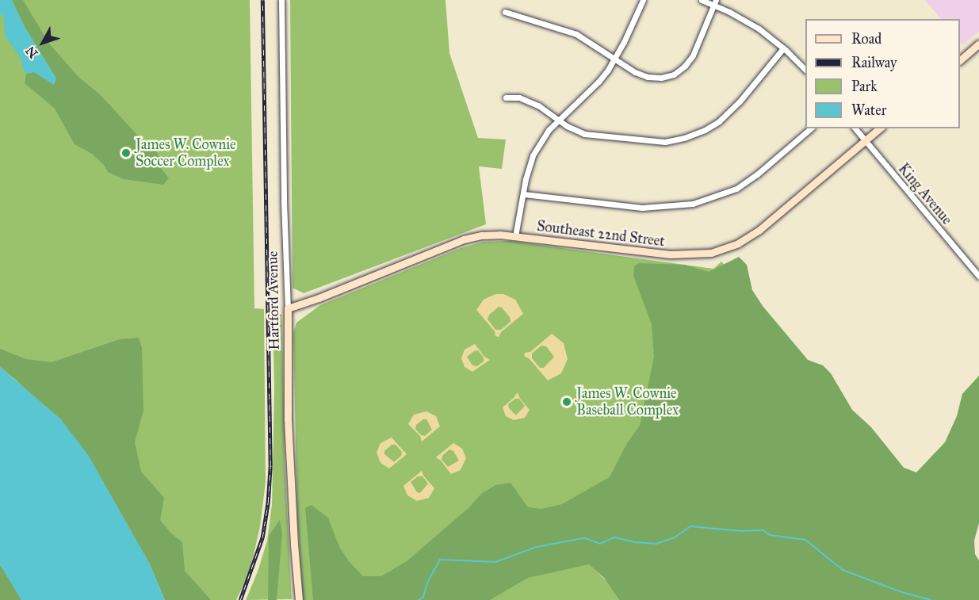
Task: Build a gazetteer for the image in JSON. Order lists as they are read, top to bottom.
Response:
{
  "streets": {
    "street": ["King Avenue", "Southeast 22nd Street", "Hartford Avenue"]
  },
  "crossings": [
    ["King Avenue", "Southeast 22nd Street"],
    ["Southeast 22nd Street", "Hartford Avenue"]
  ],
  "places": ["James W. Cownie Soccer Complex", "James W. Cownie Baseball Complex"],
  "legend": [
    "Road",
    "Railway",
    "Park",
    "Water"
  ],
  "north": "bottom left"
}
